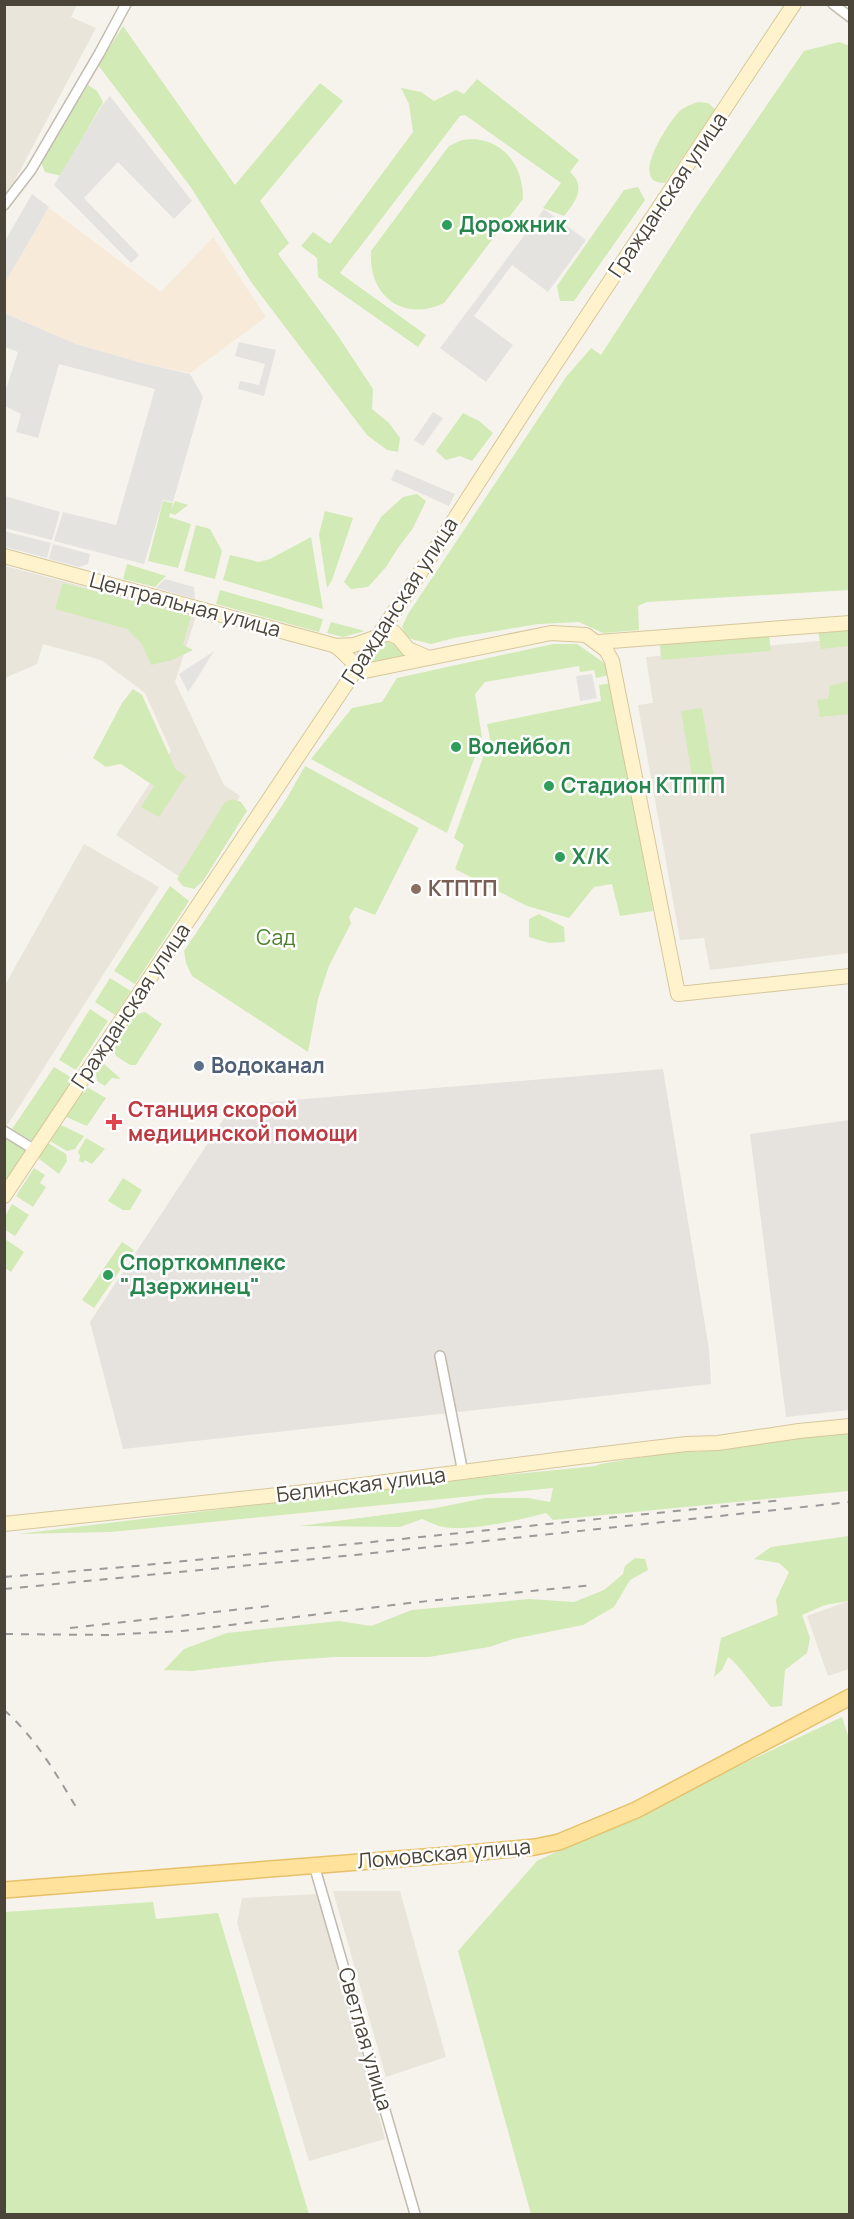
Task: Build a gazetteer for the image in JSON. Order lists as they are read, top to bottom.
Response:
{
  "streets": {
    "main road": ["Ломовская улица"],
    "street": [
      "Гражданская улица",
      "Центральная улица",
      "Белинская улица",
      "Светлая улица"
    ]
  },
  "crossings": [
    ["Гражданская улица", "Центральная улица"],
    ["Ломовская улица", "Светлая улица"]
  ],
  "parks": ["Сад"],
  "places": {
    "other": [
      "Дорожник",
      "Волейбол",
      "Стадион КТПТП",
      "Х/К",
      "КТПТП",
      "Водоканал",
      "Спорткомплекс \"Дзержинец\""
    ],
    "health": ["Станция скорой медицинской помощи"]
  }
}
